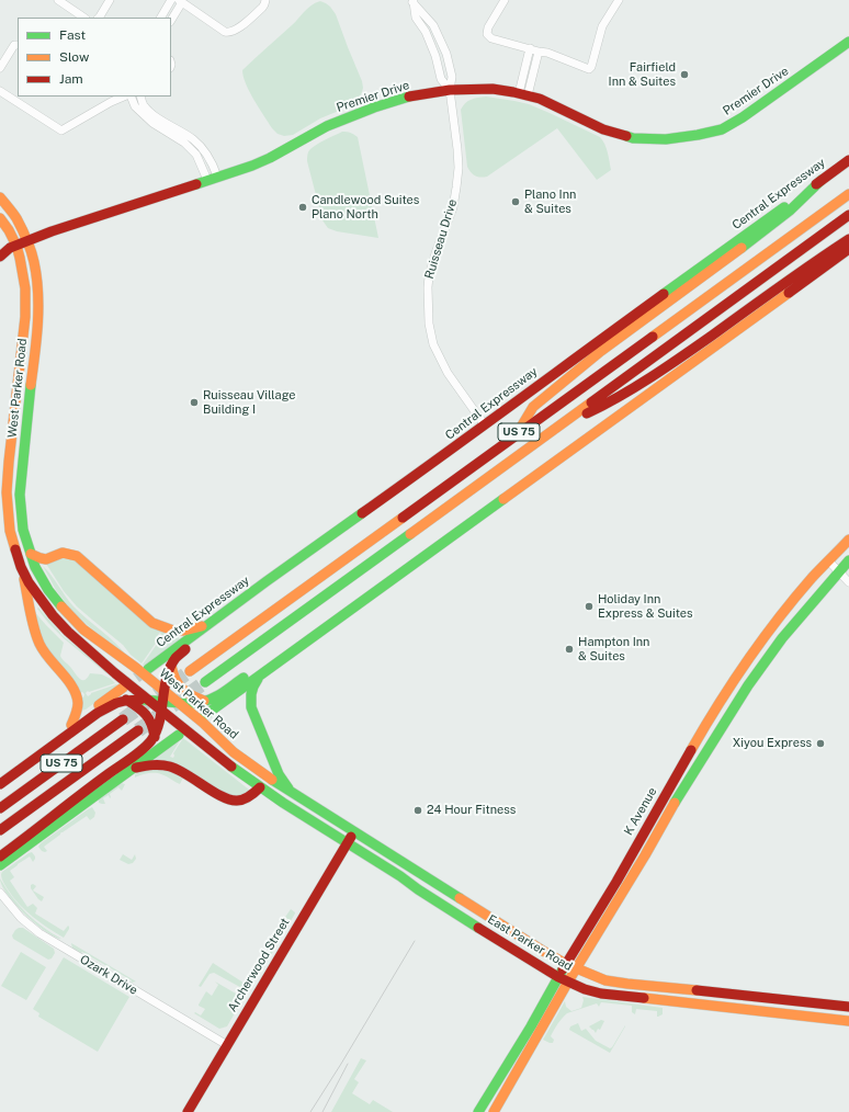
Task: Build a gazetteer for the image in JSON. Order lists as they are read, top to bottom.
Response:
{
  "streets": {
    "main road": [
      "Premier Drive",
      "Central Expressway",
      "West Parker Road",
      "US 75",
      "K Avenue",
      "East Parker Road",
      "Archerwood Street"
    ],
    "street": ["Ruisseau Drive", "Ozark Drive"]
  },
  "crossings": [
    ["Premier Drive", "Ruisseau Drive"],
    ["Premier Drive", "West Parker Road"],
    ["Central Expressway", "Ruisseau Drive"],
    ["West Parker Road", "East Parker Road"],
    ["K Avenue", "East Parker Road"],
    ["East Parker Road", "Archerwood Street"],
    ["Archerwood Street", "Ozark Drive"]
  ],
  "places": [
    "Fairfield Inn & Suites",
    "Plano Inn & Suites",
    "Candlewood Suites Plano North",
    "Ruisseau Village Building I",
    "Holiday Inn Express & Suites",
    "Hampton Inn & Suites",
    "Xiyou Express",
    "24 Hour Fitness"
  ],
  "legend": ["Fast", "Slow", "Jam"]
}
